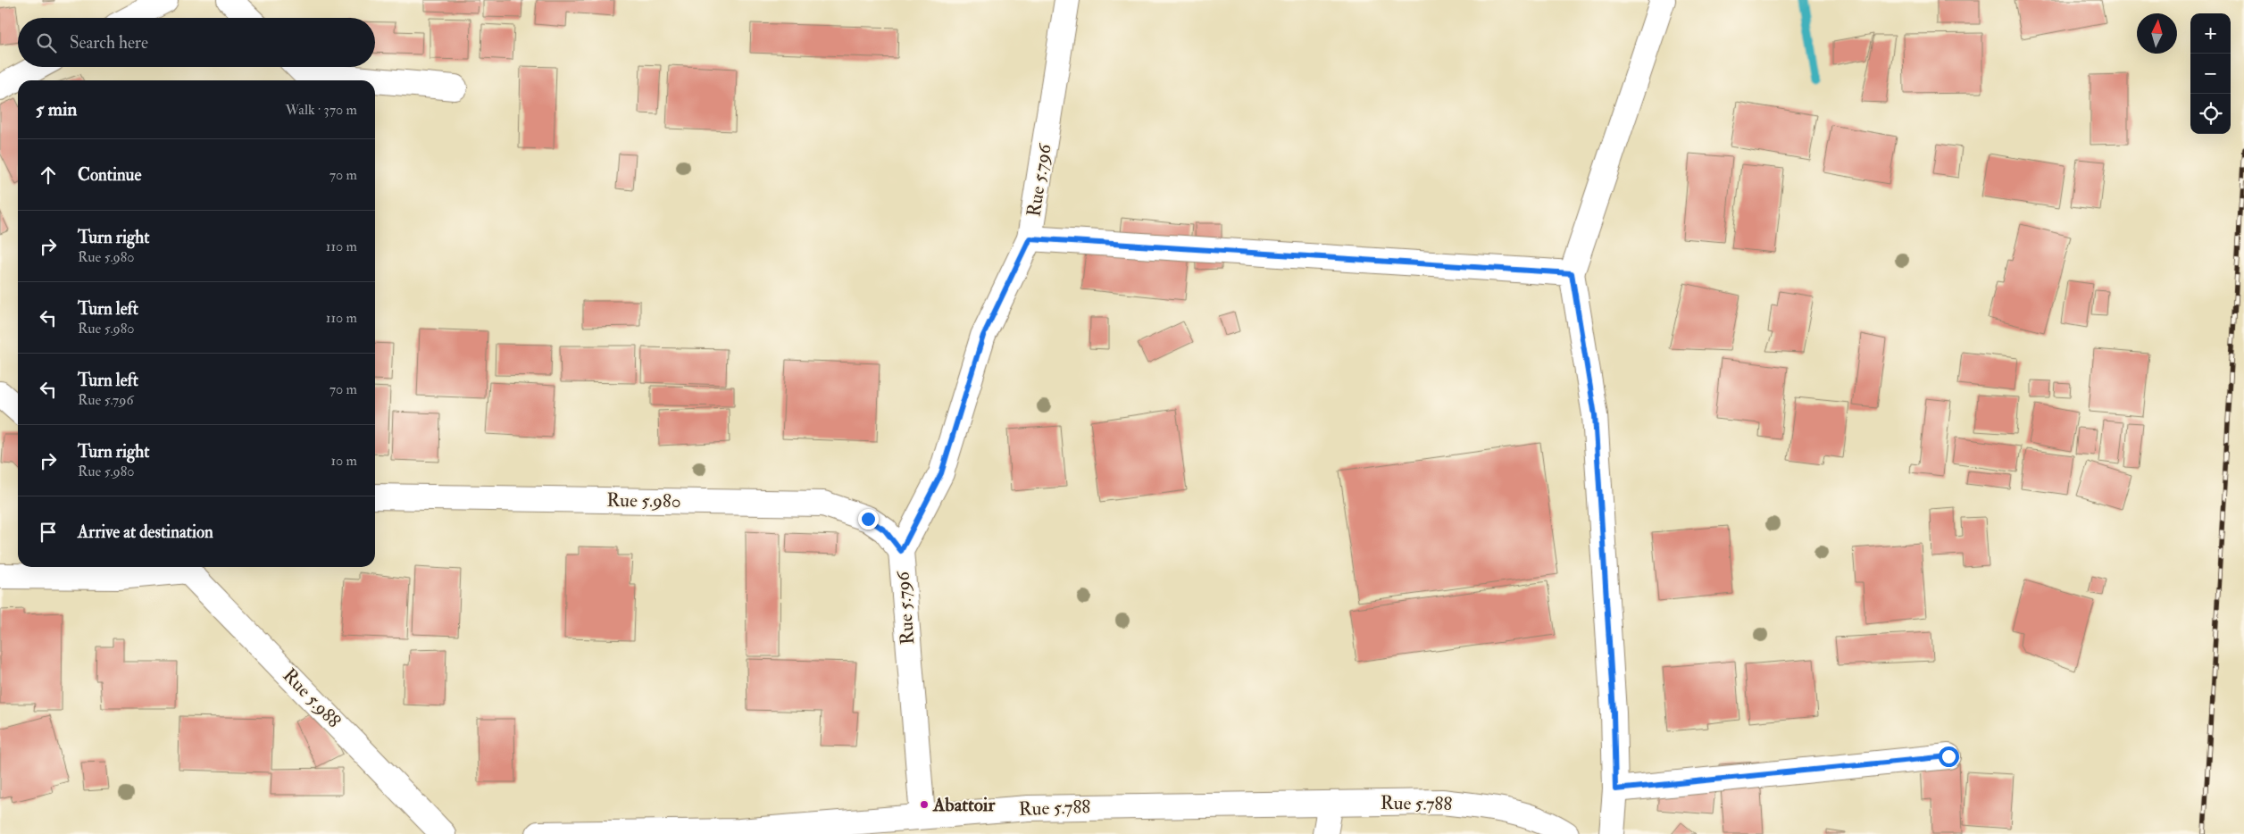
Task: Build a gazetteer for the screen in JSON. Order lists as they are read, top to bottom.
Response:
{
  "streets": {
    "street": [
      "Rue 5.796",
      "Rue 5.980",
      "Rue 5.988",
      "Rue 5.788"
    ]
  },
  "crossings": [
    ["Rue 5.796", "Rue 5.980"],
    ["Rue 5.796", "Rue 5.788"]
  ],
  "places": ["Abattoir"],
  "north": "top",
  "page": {
    "map_buttons": ["+", "−"],
    "search": "Search here",
    "heading": ["5 min", "Walk · 370 m"],
    "list": [
      ["Continue", "70 m"],
      ["Turn right", "Rue 5.980", "110 m"],
      ["Turn left", "Rue 5.980", "110 m"],
      ["Turn left", "Rue 5.796", "70 m"],
      ["Turn right", "Rue 5.980", "10 m"],
      "Arrive at destination"
    ]
  }
}
